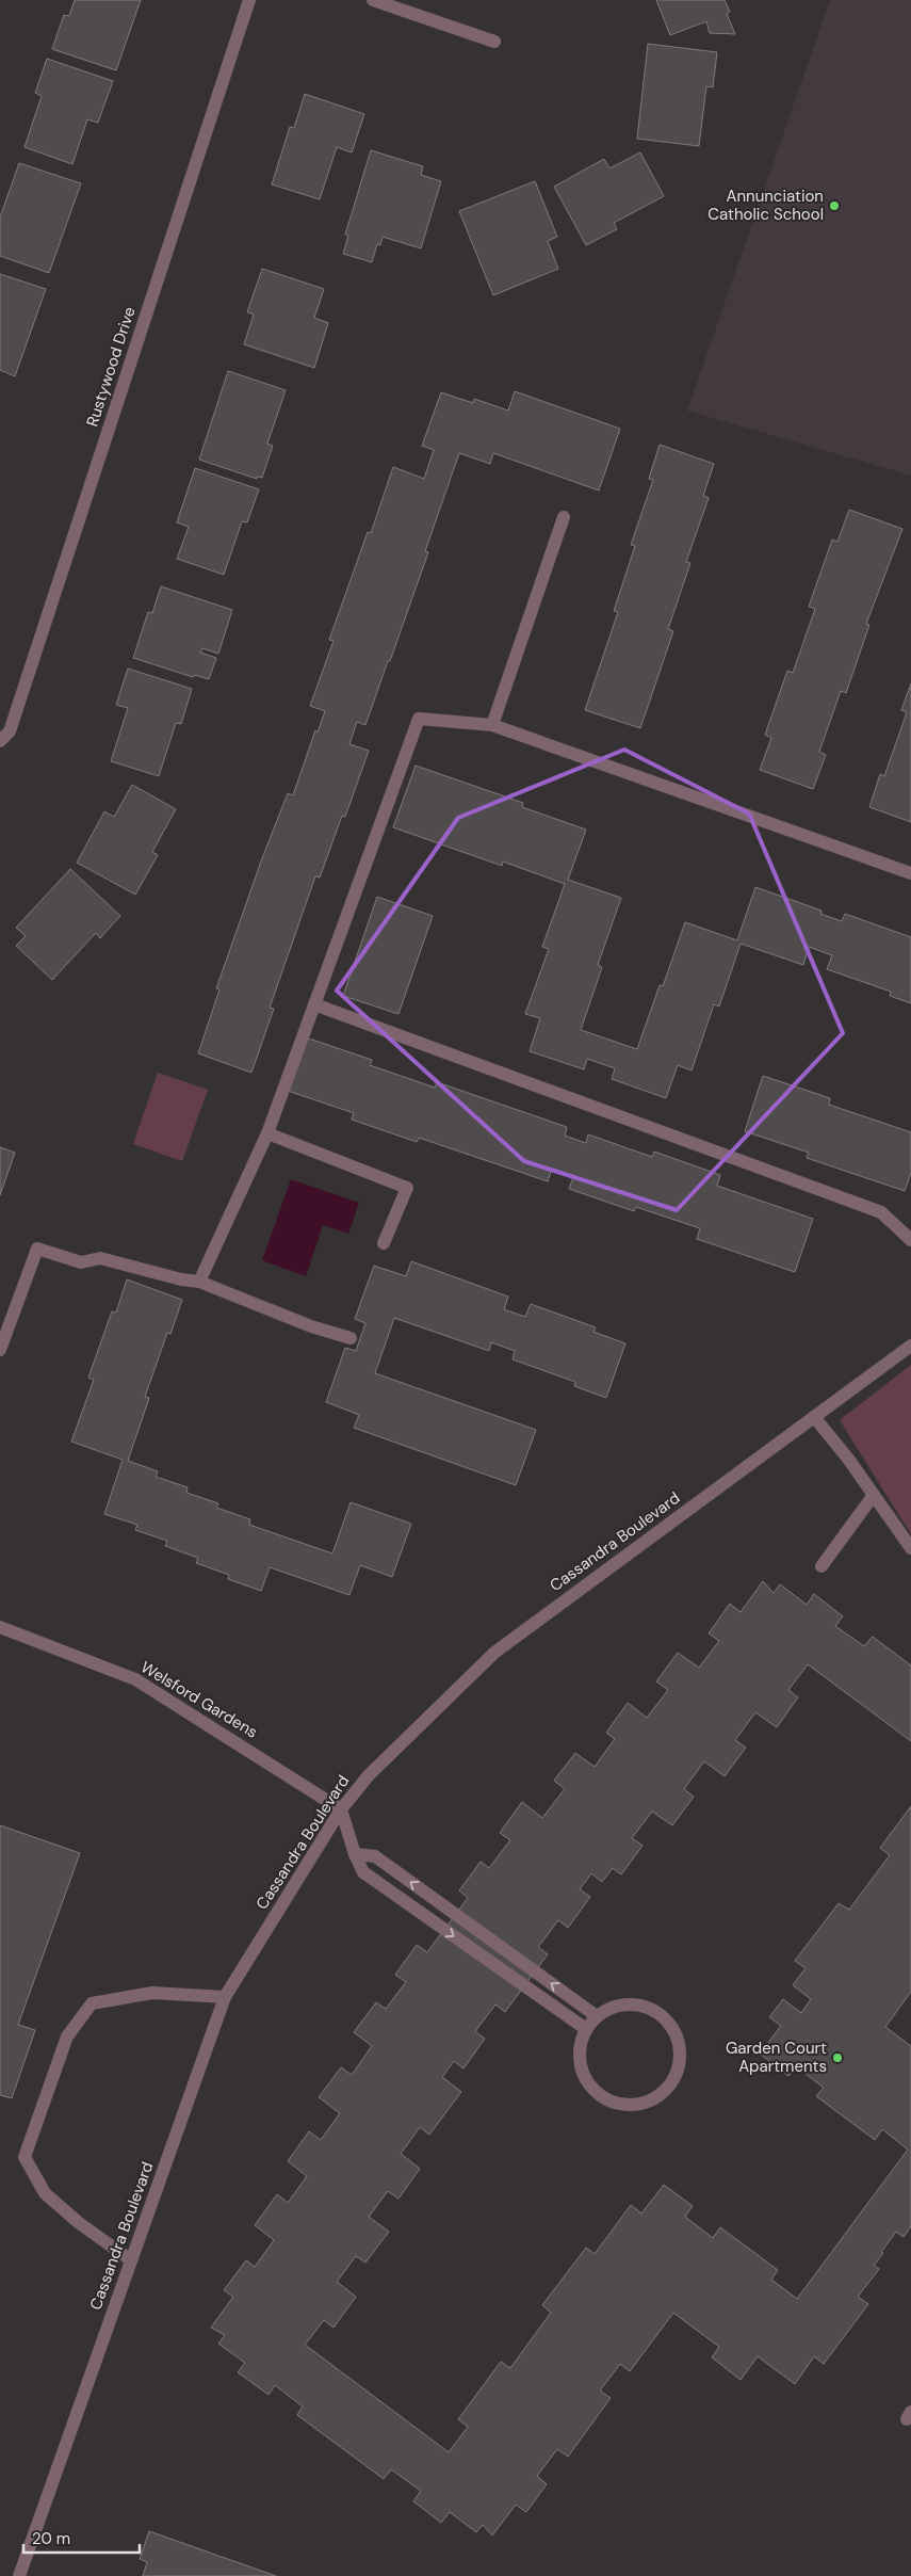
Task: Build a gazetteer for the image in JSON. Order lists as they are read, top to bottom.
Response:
{
  "streets": {
    "street": ["Rustywood Drive", "Cassandra Boulevard", "Welsford Gardens"]
  },
  "crossings": [
    ["Cassandra Boulevard", "Welsford Gardens"]
  ],
  "places": ["Annunciation Catholic School", "Garden Court Apartments"],
  "scale_bar": "20 m"
}
